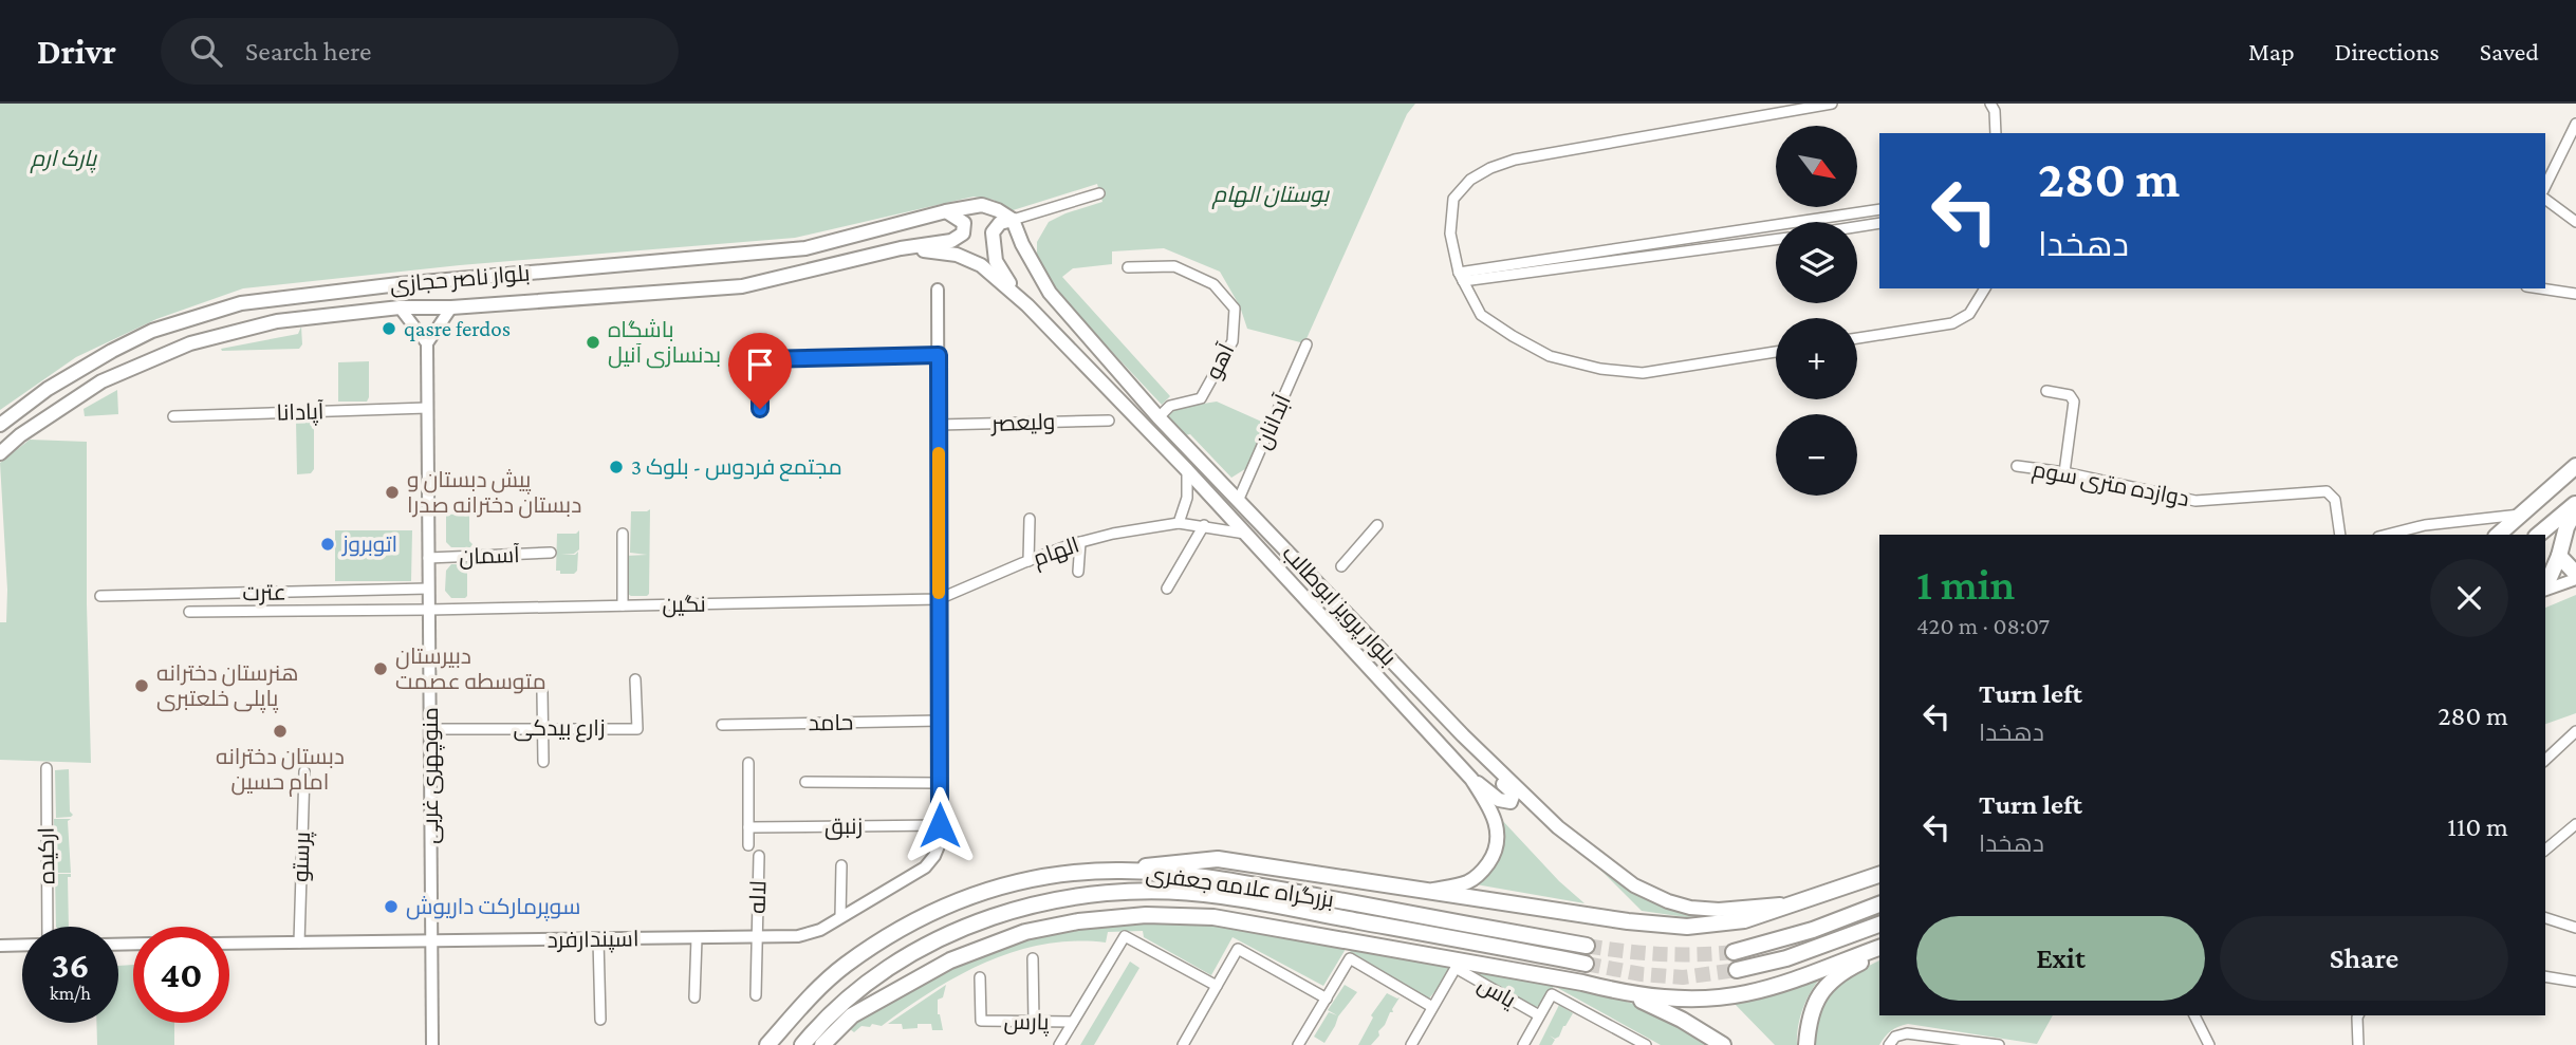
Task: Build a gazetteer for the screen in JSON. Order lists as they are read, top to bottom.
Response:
{
  "streets": {
    "highway": ["بزرگراه علامه جعفری"],
    "main road": ["بلوار ناصر حجازی", "بلوار پرویز ابوطالب"],
    "street": [
      "آهو",
      "آپادانا",
      "آبدانان",
      "ولیعصر",
      "دوازده متری سوم",
      "الهام",
      "آسمان",
      "عترت",
      "نگین",
      "حامد",
      "زارع بیدکی",
      "منوچهری غربی",
      "زنبق",
      "ارکیده",
      "پرستو",
      "لاله",
      "اسپندارفرد",
      "یاس",
      "پارس"
    ]
  },
  "crossings": [
    ["بلوار ناصر حجازی", "بلوار پرویز ابوطالب"],
    ["آهو", "بلوار پرویز ابوطالب"],
    ["آپادانا", "منوچهری غربی"],
    ["آبدانان", "بلوار پرویز ابوطالب"],
    ["الهام", "نگین"],
    ["الهام", "بلوار پرویز ابوطالب"],
    ["آسمان", "منوچهری غربی"],
    ["عترت", "منوچهری غربی"],
    ["نگین", "منوچهری غربی"],
    ["زارع بیدکی", "منوچهری غربی"],
    ["منوچهری غربی", "اسپندارفرد"],
    ["زنبق", "اسپندارفرد"],
    ["پرستو", "اسپندارفرد"],
    ["لاله", "اسپندارفرد"]
  ],
  "parks": ["پارک ارم", "بوستان الهام"],
  "places": [
    "qasre ferdos",
    "باشگاه بدنسازی آنیل",
    "مجتمع فردوس - بلوک 3",
    "پیش دبستان و دبستان دخترانه صدرا",
    "اتوبروز",
    "دبیرستان متوسطه عصمت",
    "هنرستان دخترانه پاپلی خلعتبری",
    "دبستان دخترانه امام حسین",
    "سوپرمارکت داریوش"
  ],
  "north": "bottom right",
  "page": {
    "header": "Drivr",
    "search": "Search here",
    "nav": ["Map", "Directions", "Saved"],
    "map_buttons": ["+", "−"],
    "turn": ["280 m", "دهخدا"],
    "heading": ["1 min", "420 m · 08:07"],
    "list": [
      {
        "name": "Turn left",
        "note": "دهخدا",
        "value": "280 m"
      },
      {
        "name": "Turn left",
        "note": "دهخدا",
        "value": "110 m"
      }
    ],
    "buttons": ["Exit", "Share"],
    "speed": "36 km/h",
    "limit": "40"
  }
}
